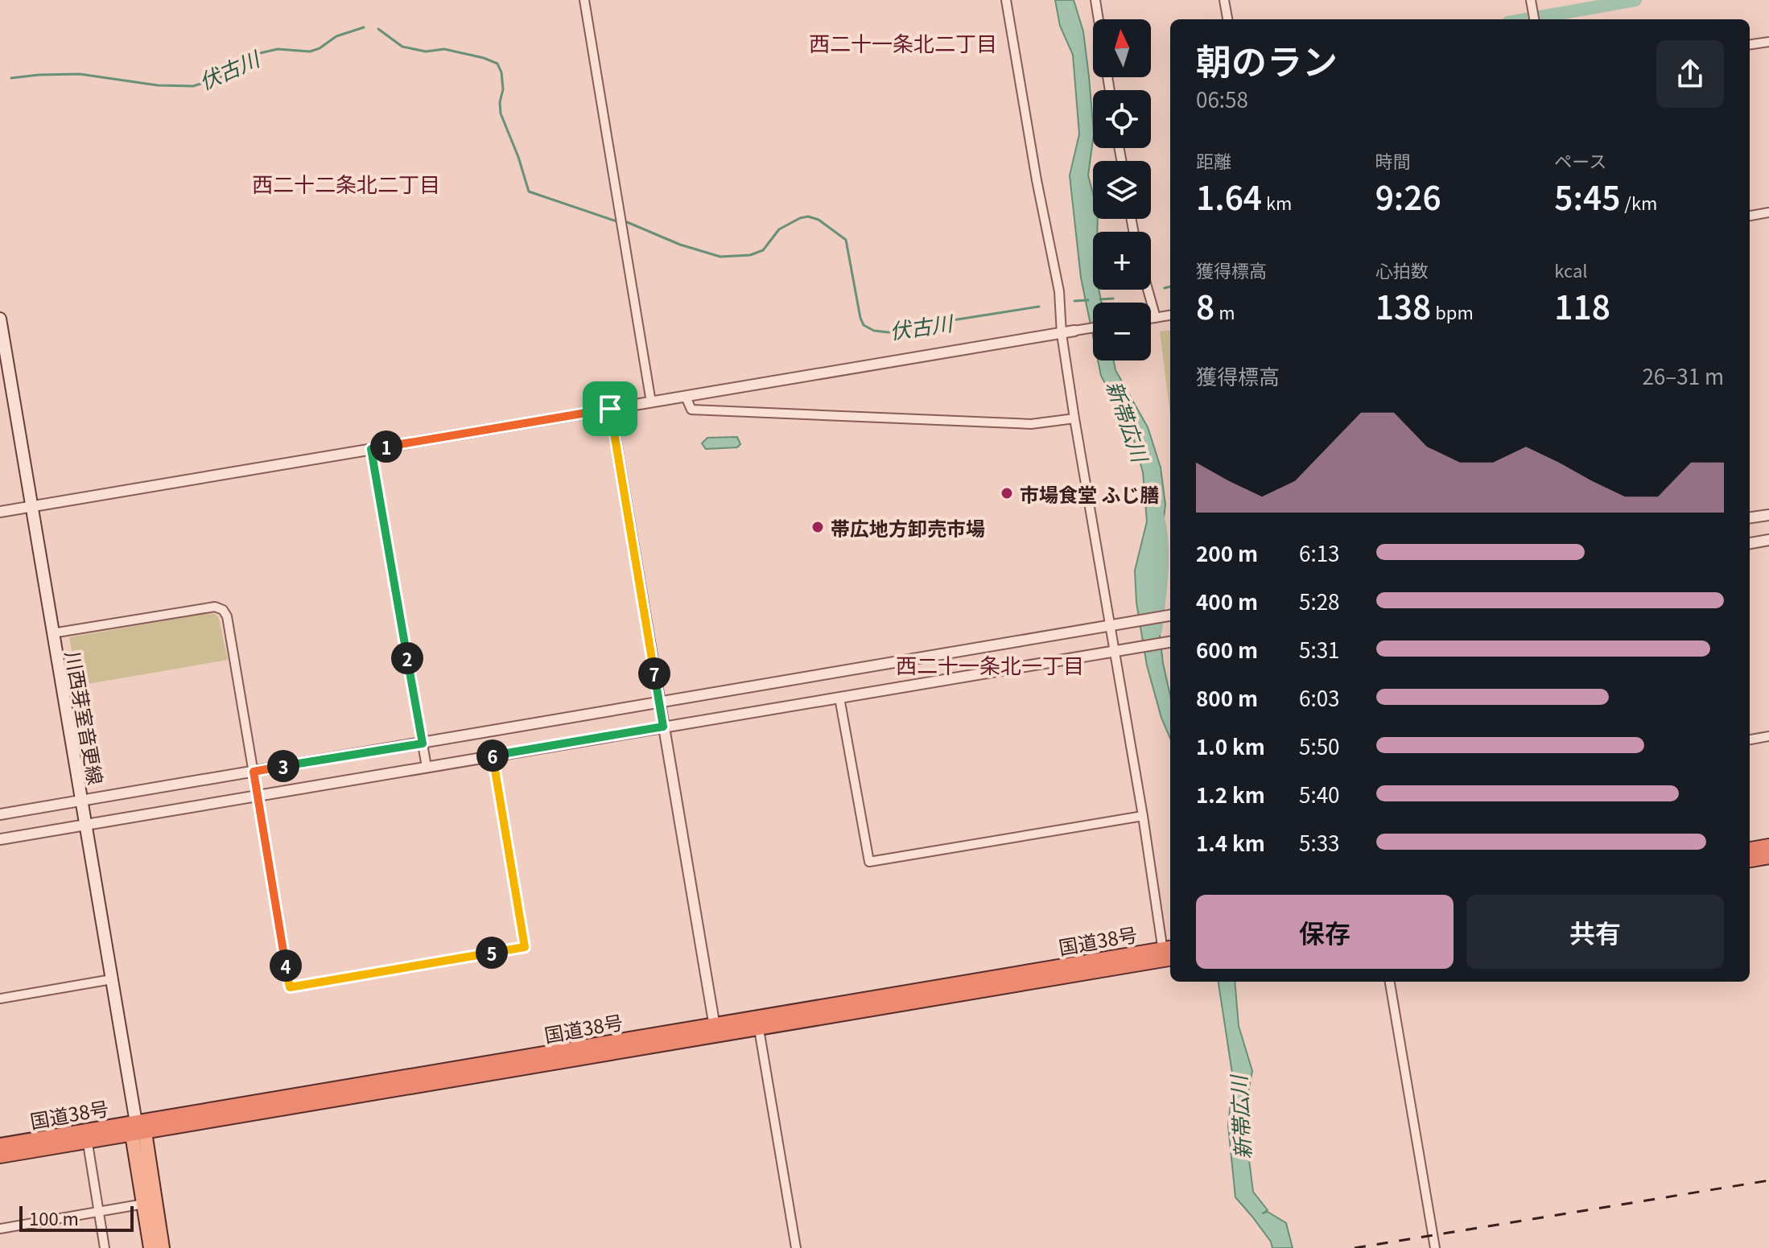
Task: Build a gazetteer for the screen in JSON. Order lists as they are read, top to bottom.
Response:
{
  "streets": {
    "highway": ["国道38号"],
    "main road": ["川西芽室音更線"]
  },
  "crossings": [
    ["川西芽室音更線", "国道38号"]
  ],
  "districts": ["西二十一条北二丁目", "西二十二条北二丁目", "西二十一条北一丁目"],
  "water": ["伏古川", "新帯広川"],
  "places": ["市場食堂 ふじ膳", "帯広地方卸売市場"],
  "scale_bar": "100 m",
  "north": "top",
  "page": {
    "map_buttons": ["+", "−"],
    "heading": ["朝のラン", "06:58"],
    "stats": [
      ["距離", "1.64 km"],
      ["時間", "9:26"],
      ["ペース", "5:45 /km"],
      ["獲得標高", "8 m"],
      ["心拍数", "138 bpm"],
      ["kcal", "118"]
    ],
    "chart": ["獲得標高", "26–31 m"],
    "pins": [
      "1",
      "2",
      "7",
      "6",
      "3",
      "5",
      "4"
    ],
    "list": [
      {
        "name": "200 m",
        "note": "6:13"
      },
      {
        "name": "400 m",
        "note": "5:28"
      },
      {
        "name": "600 m",
        "note": "5:31"
      },
      {
        "name": "800 m",
        "note": "6:03"
      },
      {
        "name": "1.0 km",
        "note": "5:50"
      },
      {
        "name": "1.2 km",
        "note": "5:40"
      },
      {
        "name": "1.4 km",
        "note": "5:33"
      }
    ],
    "buttons": ["保存", "共有"],
    "scale": "100 m"
  }
}
